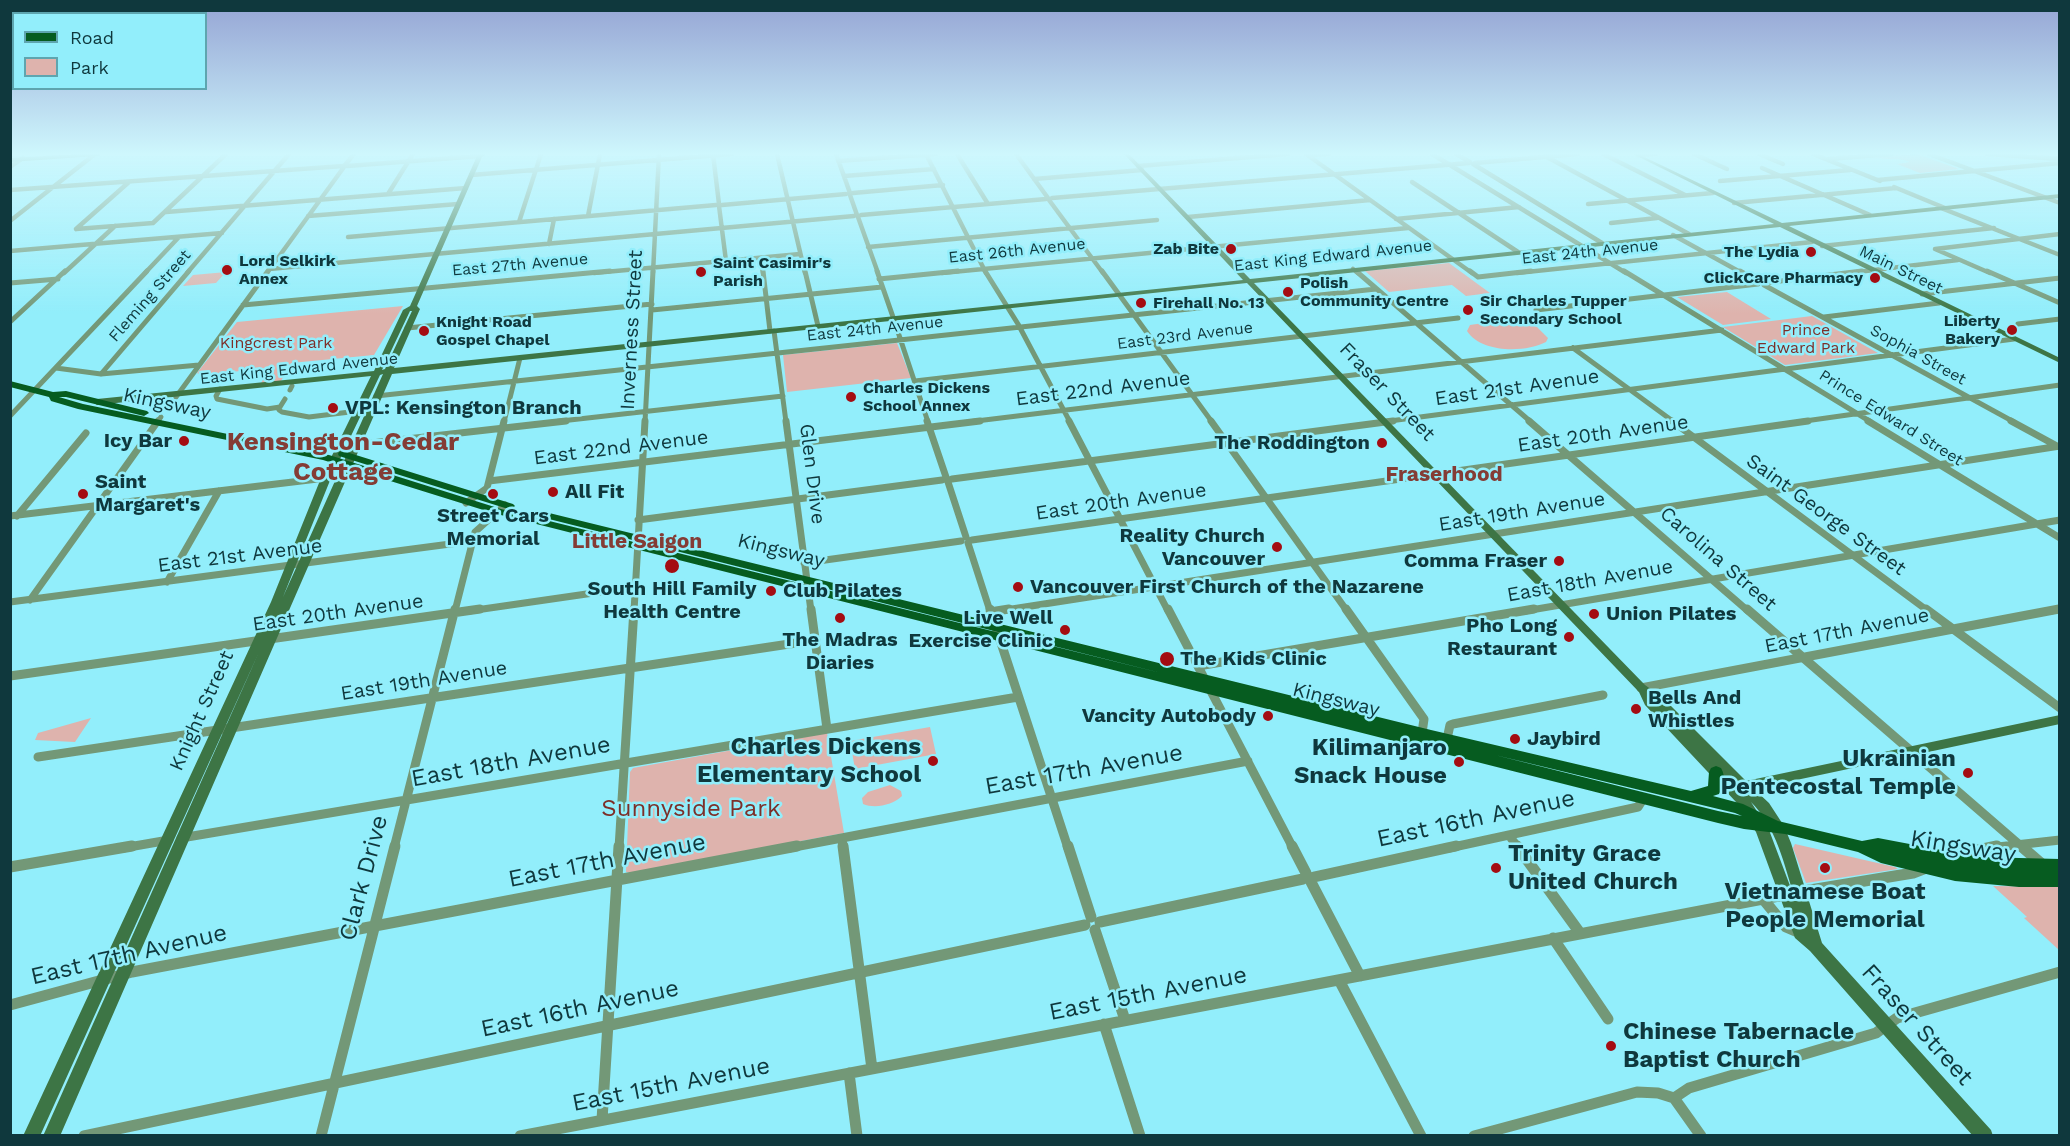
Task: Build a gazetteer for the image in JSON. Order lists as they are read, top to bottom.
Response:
{
  "streets": {
    "main road": [
      "East King Edward Avenue",
      "Main Street",
      "Fraser Street",
      "Kingsway",
      "Knight Street"
    ],
    "street": [
      "East 26th Avenue",
      "East 24th Avenue",
      "East 27th Avenue",
      "Fleming Street",
      "Inverness Street",
      "East 23rd Avenue",
      "Sophia Street",
      "East 21st Avenue",
      "East 22nd Avenue",
      "Prince Edward Street",
      "East 20th Avenue",
      "Glen Drive",
      "East 19th Avenue",
      "Saint George Street",
      "Carolina Street",
      "East 18th Avenue",
      "East 17th Avenue",
      "East 16th Avenue",
      "Clark Drive",
      "East 15th Avenue"
    ]
  },
  "crossings": [
    ["East 26th Avenue", "Fraser Street"],
    ["East 24th Avenue", "East King Edward Avenue"],
    ["East 24th Avenue", "Main Street"],
    ["East 24th Avenue", "Inverness Street"],
    ["East 24th Avenue", "Sophia Street"],
    ["East 24th Avenue", "Fraser Street"],
    ["East 24th Avenue", "Prince Edward Street"],
    ["East 24th Avenue", "Glen Drive"],
    ["East 24th Avenue", "Carolina Street"],
    ["East 24th Avenue", "Knight Street"],
    ["East King Edward Avenue", "Main Street"],
    ["East King Edward Avenue", "Inverness Street"],
    ["East King Edward Avenue", "Sophia Street"],
    ["East King Edward Avenue", "Fraser Street"],
    ["East King Edward Avenue", "Kingsway"],
    ["East King Edward Avenue", "Prince Edward Street"],
    ["East King Edward Avenue", "Glen Drive"],
    ["East King Edward Avenue", "Carolina Street"],
    ["East King Edward Avenue", "Knight Street"],
    ["East 27th Avenue", "Inverness Street"],
    ["East 27th Avenue", "Glen Drive"],
    ["East 27th Avenue", "Knight Street"],
    ["Main Street", "East 21st Avenue"],
    ["Inverness Street", "East 21st Avenue"],
    ["Inverness Street", "East 22nd Avenue"],
    ["Inverness Street", "Kingsway"],
    ["Inverness Street", "East 20th Avenue"],
    ["Inverness Street", "East 19th Avenue"],
    ["Inverness Street", "East 18th Avenue"],
    ["Inverness Street", "East 17th Avenue"],
    ["Inverness Street", "East 16th Avenue"],
    ["Inverness Street", "East 15th Avenue"],
    ["East 23rd Avenue", "Fraser Street"],
    ["East 23rd Avenue", "Carolina Street"],
    ["Sophia Street", "East 21st Avenue"],
    ["Sophia Street", "East 20th Avenue"],
    ["Sophia Street", "East 19th Avenue"],
    ["East 21st Avenue", "Fraser Street"],
    ["East 21st Avenue", "Prince Edward Street"],
    ["East 21st Avenue", "Glen Drive"],
    ["East 21st Avenue", "Saint George Street"],
    ["East 21st Avenue", "Carolina Street"],
    ["East 21st Avenue", "Knight Street"],
    ["East 21st Avenue", "Clark Drive"],
    ["East 22nd Avenue", "Fraser Street"],
    ["East 22nd Avenue", "Prince Edward Street"],
    ["East 22nd Avenue", "Glen Drive"],
    ["East 22nd Avenue", "Saint George Street"],
    ["East 22nd Avenue", "Carolina Street"],
    ["Fraser Street", "Kingsway"],
    ["Fraser Street", "East 20th Avenue"],
    ["Fraser Street", "East 19th Avenue"],
    ["Fraser Street", "East 18th Avenue"],
    ["Fraser Street", "East 17th Avenue"],
    ["Fraser Street", "East 15th Avenue"],
    ["Kingsway", "Glen Drive"],
    ["Kingsway", "Carolina Street"],
    ["Kingsway", "Knight Street"],
    ["Kingsway", "East 16th Avenue"],
    ["Kingsway", "Clark Drive"],
    ["Kingsway", "East 15th Avenue"],
    ["Prince Edward Street", "East 20th Avenue"],
    ["Prince Edward Street", "East 19th Avenue"],
    ["Prince Edward Street", "East 18th Avenue"],
    ["East 20th Avenue", "Glen Drive"],
    ["East 20th Avenue", "Saint George Street"],
    ["East 20th Avenue", "Carolina Street"],
    ["East 20th Avenue", "Knight Street"],
    ["East 20th Avenue", "Clark Drive"],
    ["Glen Drive", "East 19th Avenue"],
    ["Glen Drive", "East 18th Avenue"],
    ["East 19th Avenue", "Saint George Street"],
    ["East 19th Avenue", "Carolina Street"],
    ["East 19th Avenue", "Knight Street"],
    ["East 19th Avenue", "Clark Drive"],
    ["Saint George Street", "East 18th Avenue"],
    ["Saint George Street", "East 17th Avenue"],
    ["Carolina Street", "East 18th Avenue"],
    ["Carolina Street", "East 17th Avenue"],
    ["East 18th Avenue", "Knight Street"],
    ["East 18th Avenue", "Clark Drive"],
    ["East 17th Avenue", "Knight Street"],
    ["East 17th Avenue", "Clark Drive"],
    ["East 16th Avenue", "Clark Drive"]
  ],
  "districts": ["Kensington-Cedar Cottage", "Fraserhood", "Little Saigon"],
  "parks": ["Prince Edward Park", "Kingcrest Park", "Sunnyside Park"],
  "places": [
    "Zab Bite",
    "The Lydia",
    "Lord Selkirk Annex",
    "Saint Casimir's Parish",
    "ClickCare Pharmacy",
    "Polish Community Centre",
    "Firehall No. 13",
    "Sir Charles Tupper Secondary School",
    "Liberty Bakery",
    "Knight Road Gospel Chapel",
    "Charles Dickens School Annex",
    "VPL: Kensington Branch",
    "Icy Bar",
    "The Roddington",
    "All Fit",
    "Saint Margaret's",
    "Street Cars Memorial",
    "Reality Church Vancouver",
    "Comma Fraser",
    "South Hill Family Health Centre",
    "Vancouver First Church of the Nazarene",
    "Club Pilates",
    "Union Pilates",
    "The Madras Diaries",
    "Live Well Exercise Clinic",
    "Pho Long Restaurant",
    "The Kids Clinic",
    "Bells And Whistles",
    "Vancity Autobody",
    "Jaybird",
    "Charles Dickens Elementary School",
    "Kilimanjaro Snack House",
    "Ukrainian Pentecostal Temple",
    "Trinity Grace United Church",
    "Vietnamese Boat People Memorial",
    "Chinese Tabernacle Baptist Church"
  ],
  "legend": ["Road", "Park"]
}
